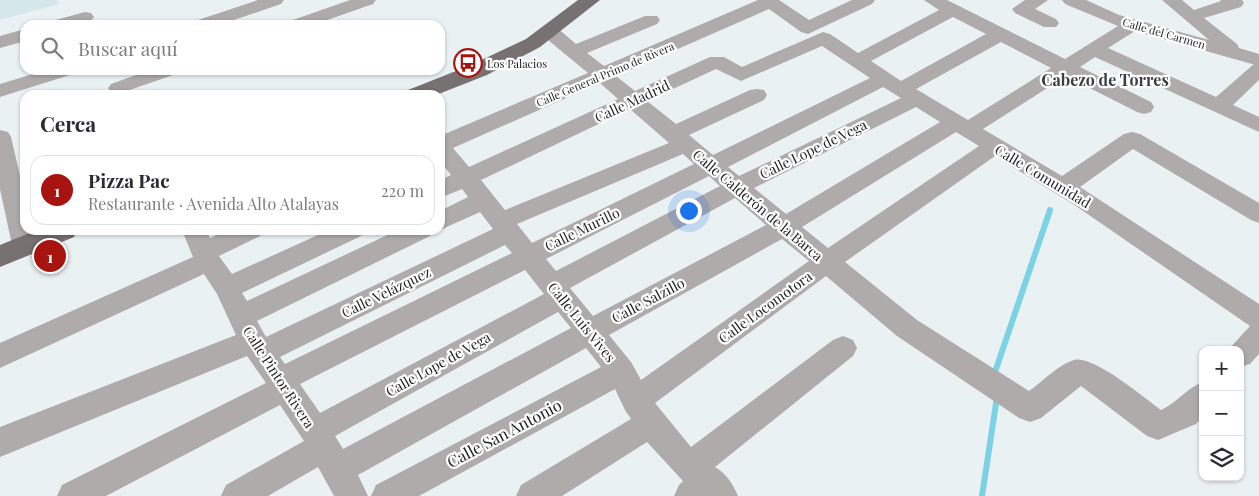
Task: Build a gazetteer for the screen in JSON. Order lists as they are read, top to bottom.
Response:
{
  "streets": {
    "street": [
      "Calle del Carmen",
      "Calle General Primo de Rivera",
      "Calle Madrid",
      "Calle Lope de Vega",
      "Calle Comunidad",
      "Calle Calderón de la Barca",
      "Calle Murillo",
      "Calle Velázquez",
      "Calle Salzillo",
      "Calle Locomotora",
      "Calle Luis Vives",
      "Calle Pintor Rivera",
      "Calle San Antonio"
    ]
  },
  "crossings": [
    ["Calle del Carmen", "Calle Salzillo"],
    ["Calle General Primo de Rivera", "Calle Calderón de la Barca"],
    ["Calle Madrid", "Calle Comunidad"],
    ["Calle Madrid", "Calle Calderón de la Barca"],
    ["Calle Madrid", "Calle Luis Vives"],
    ["Calle Lope de Vega", "Calle Comunidad"],
    ["Calle Lope de Vega", "Calle Calderón de la Barca"],
    ["Calle Lope de Vega", "Calle Murillo"],
    ["Calle Lope de Vega", "Calle Salzillo"],
    ["Calle Lope de Vega", "Calle Luis Vives"],
    ["Calle Lope de Vega", "Calle Pintor Rivera"],
    ["Calle Comunidad", "Calle Murillo"],
    ["Calle Comunidad", "Calle Salzillo"],
    ["Calle Comunidad", "Calle Locomotora"],
    ["Calle Calderón de la Barca", "Calle Murillo"],
    ["Calle Calderón de la Barca", "Calle Velázquez"],
    ["Calle Calderón de la Barca", "Calle Salzillo"],
    ["Calle Calderón de la Barca", "Calle Locomotora"],
    ["Calle Murillo", "Calle Luis Vives"],
    ["Calle Murillo", "Calle Pintor Rivera"],
    ["Calle Velázquez", "Calle Luis Vives"],
    ["Calle Velázquez", "Calle Pintor Rivera"],
    ["Calle Salzillo", "Calle Luis Vives"],
    ["Calle Salzillo", "Calle Pintor Rivera"],
    ["Calle Locomotora", "Calle Luis Vives"],
    ["Calle Luis Vives", "Calle San Antonio"]
  ],
  "districts": ["Cabezo de Torres"],
  "places": {
    "bus stop": ["Los Palacios"]
  },
  "page": {
    "search": "Buscar aquí",
    "heading": "Cerca",
    "list": [
      {
        "mark": "1",
        "name": "Pizza Pac",
        "note": "Restaurante · Avenida Alto Atalayas",
        "value": "220 m"
      }
    ],
    "pins": "1",
    "map_buttons": ["+", "−"]
  }
}
